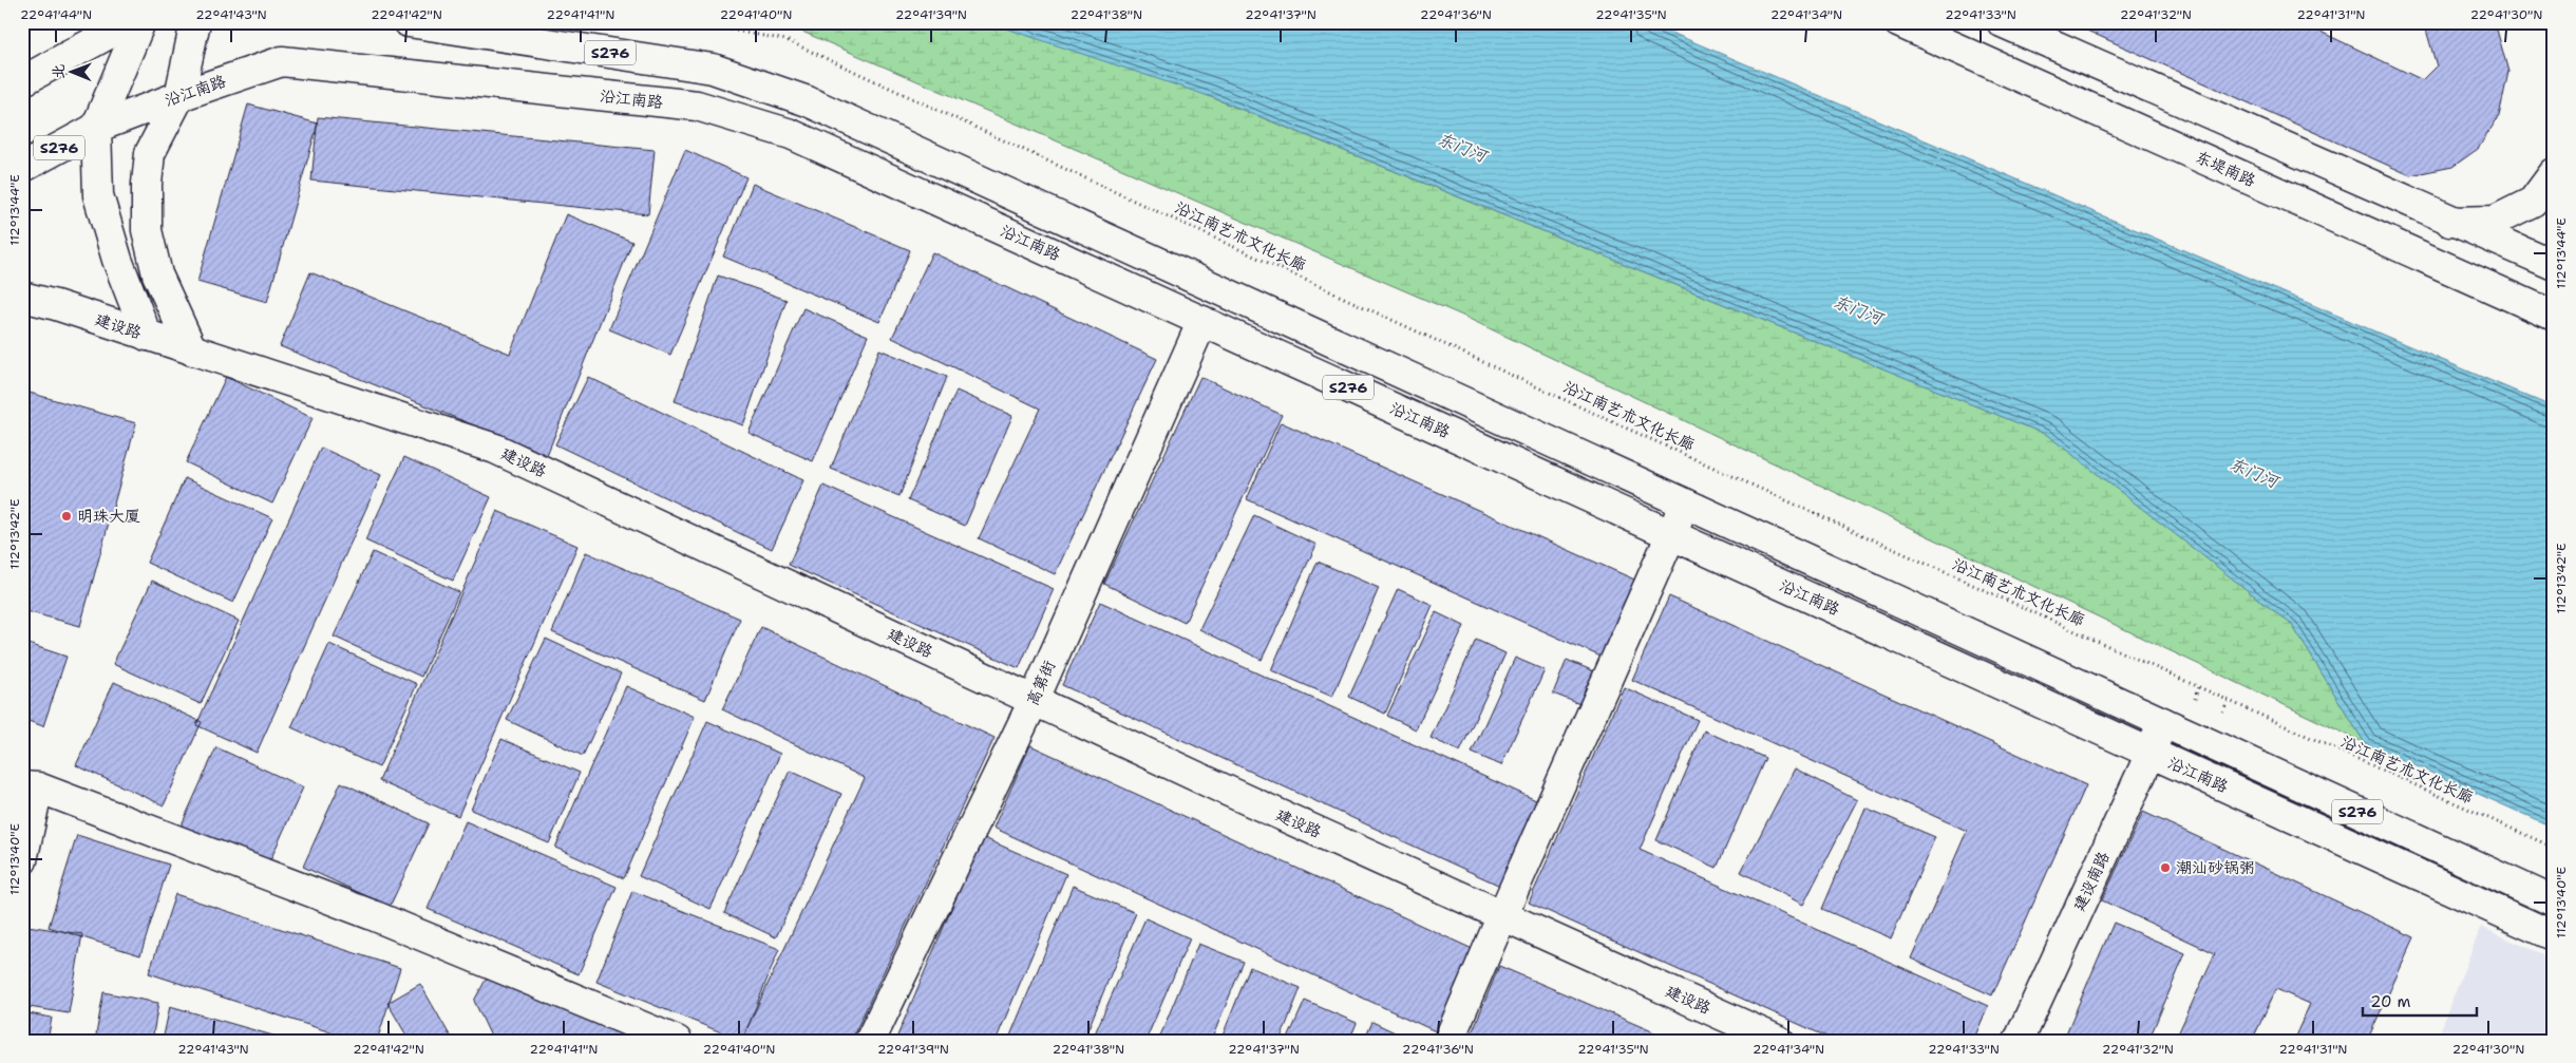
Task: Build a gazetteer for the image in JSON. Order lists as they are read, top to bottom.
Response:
{
  "streets": {
    "main road": [
      "S276",
      "沿江南路",
      "东堤南路",
      "建设路",
      "高第街",
      "建设南路"
    ],
    "path": ["沿江南艺术文化长廊"]
  },
  "crossings": [
    ["S276", "沿江南路"],
    ["沿江南路", "高第街"],
    ["沿江南路", "建设南路"],
    ["建设路", "高第街"]
  ],
  "water": ["东门河"],
  "places": ["明珠大厦", "潮汕砂锅粥"],
  "scale_bar": "20 m",
  "north": "left",
  "coordinates": [
    "22°41'44\"N",
    "22°41'43\"N",
    "22°41'42\"N",
    "22°41'41\"N",
    "22°41'40\"N",
    "22°41'39\"N",
    "22°41'38\"N",
    "22°41'37\"N",
    "22°41'36\"N",
    "22°41'35\"N",
    "22°41'34\"N",
    "22°41'33\"N",
    "22°41'32\"N",
    "22°41'31\"N",
    "22°41'30\"N",
    "112°13'44\"E",
    "112°13'42\"E",
    "112°13'40\"E"
  ]
}
